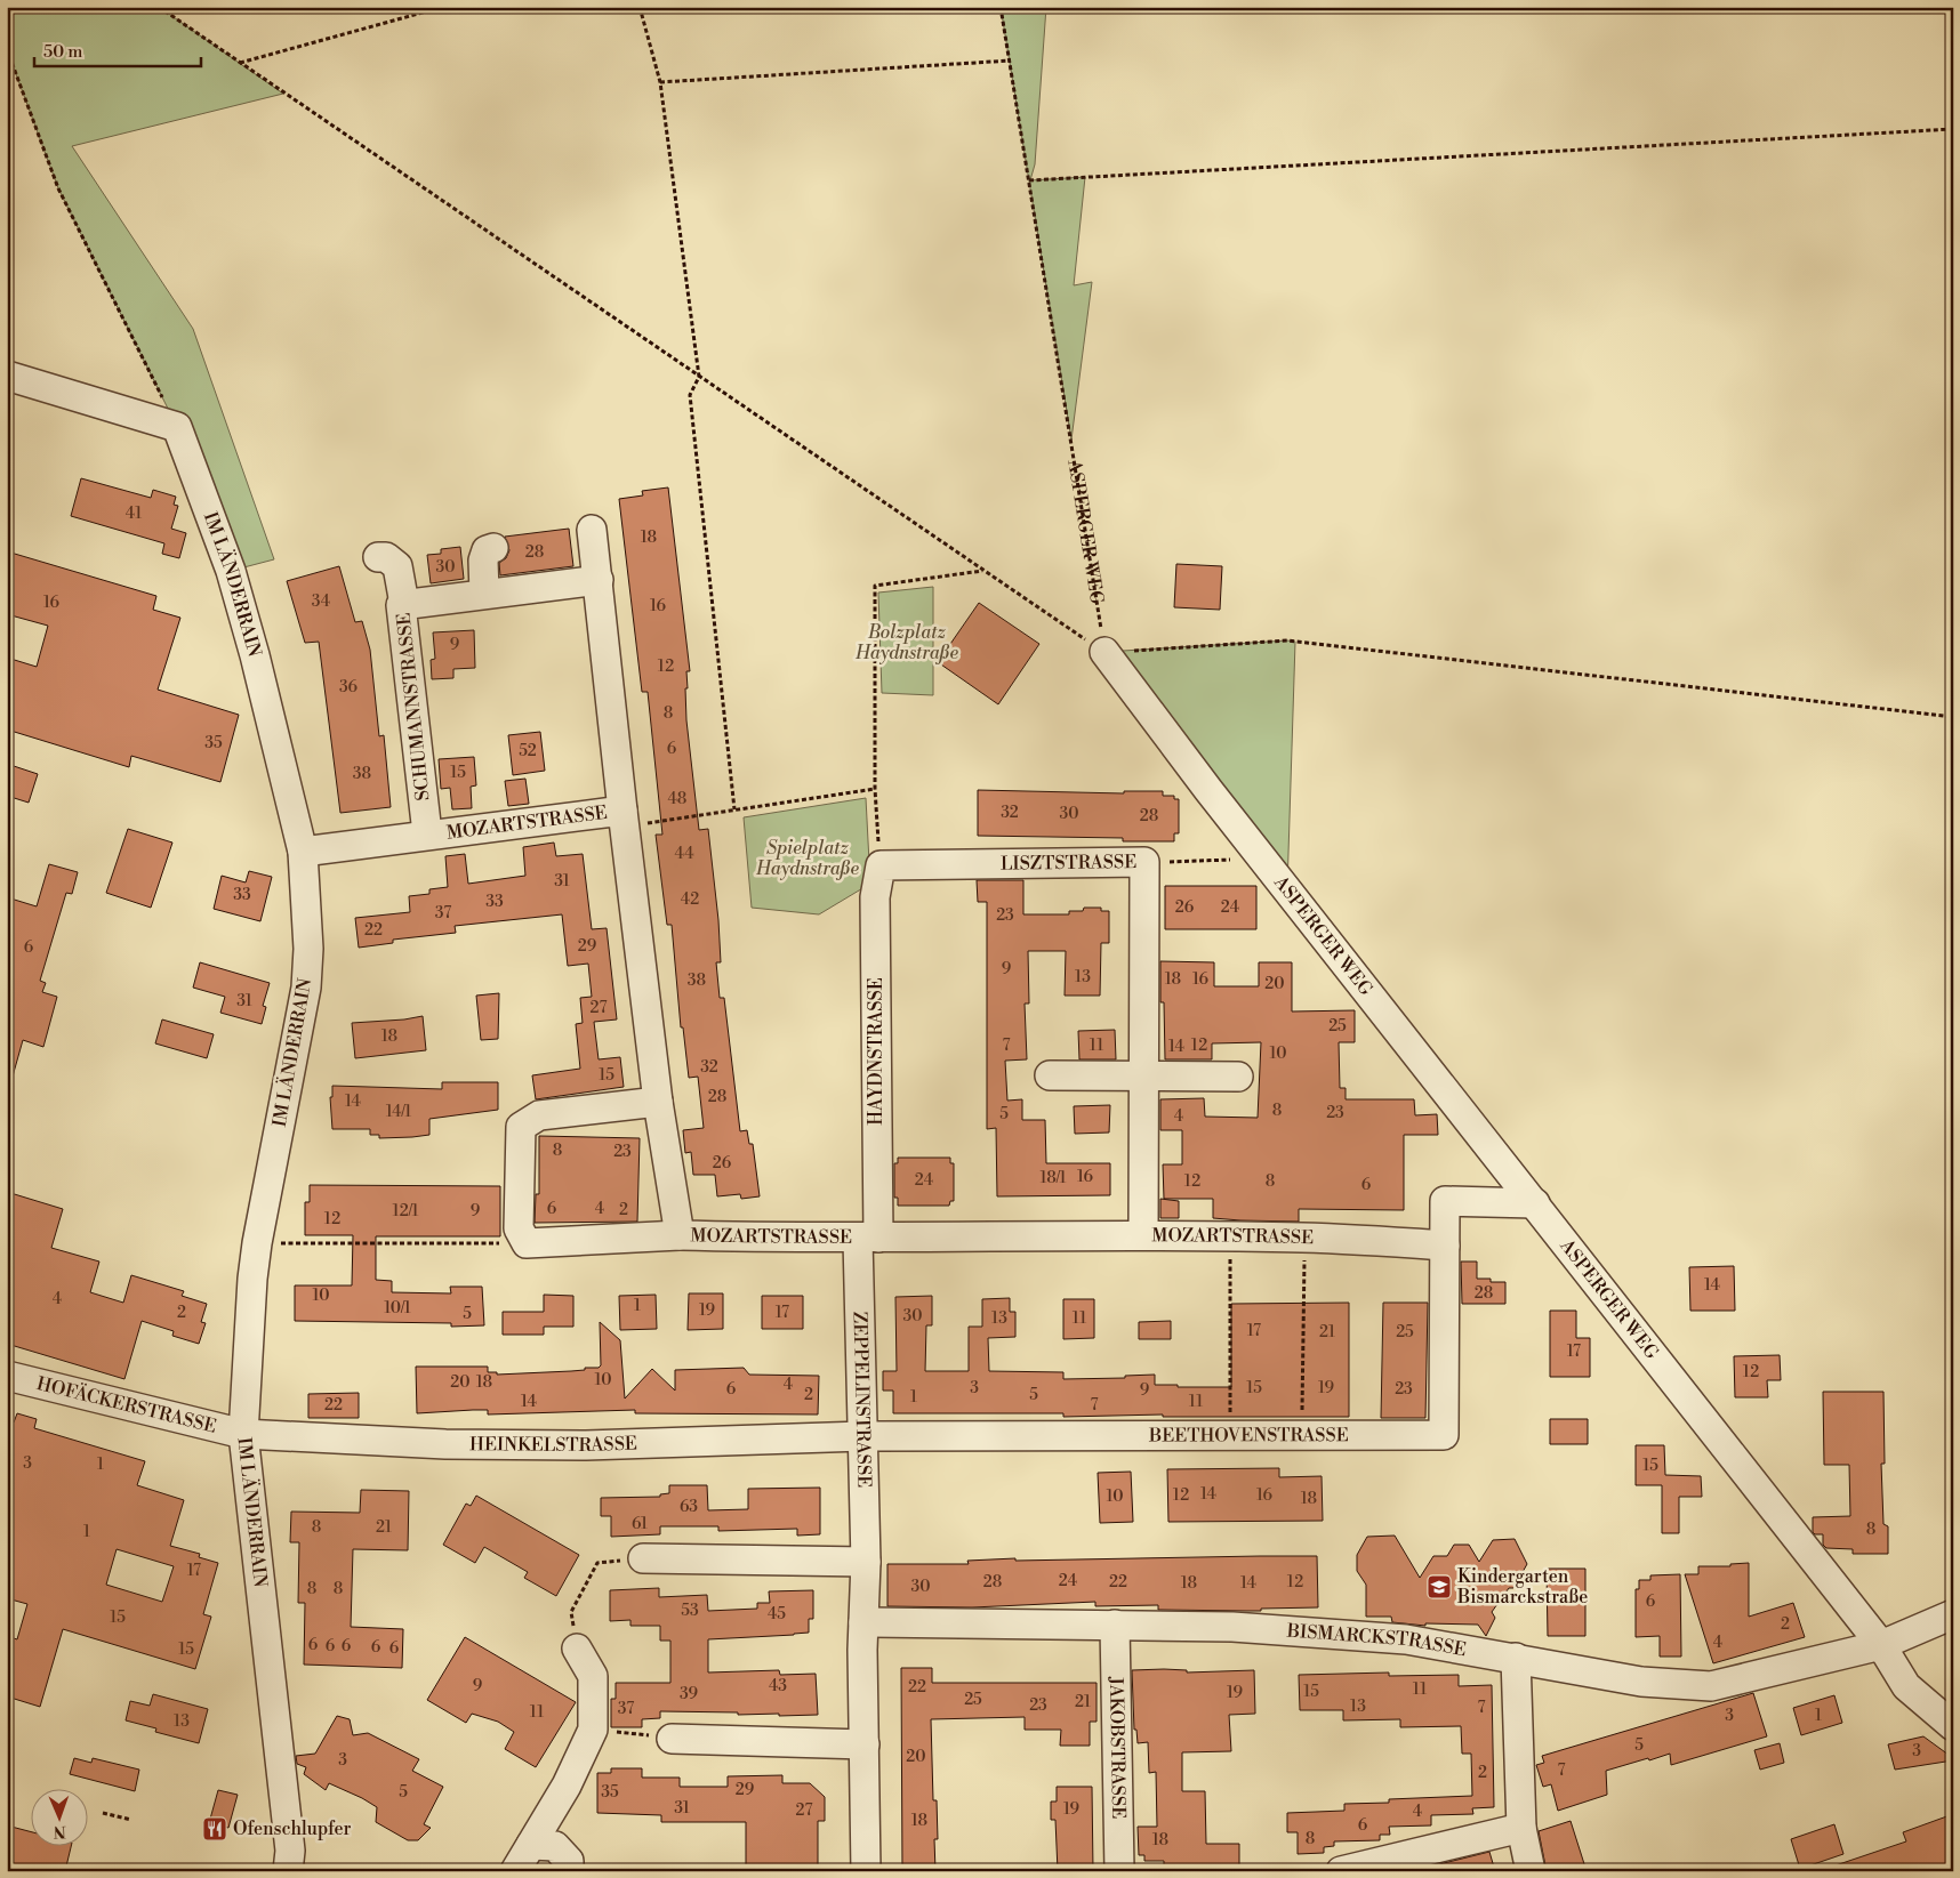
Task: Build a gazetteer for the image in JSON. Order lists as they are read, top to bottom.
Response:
{
  "streets": {
    "street": [
      "ASPERGER WEG",
      "IM LÄNDERRAIN",
      "SCHUMANNSTRASSE",
      "MOZARTSTRASSE",
      "LISZTSTRASSE",
      "HAYDNSTRASSE",
      "ZEPPELINSTRASSE",
      "HOFÄCKERSTRASSE",
      "BEETHOVENSTRASSE",
      "HEINKELSTRASSE",
      "BISMARCKSTRASSE",
      "JAKOBSTRASSE"
    ]
  },
  "crossings": [
    ["ASPERGER WEG", "BISMARCKSTRASSE"],
    ["IM LÄNDERRAIN", "MOZARTSTRASSE"],
    ["IM LÄNDERRAIN", "HOFÄCKERSTRASSE"],
    ["IM LÄNDERRAIN", "HEINKELSTRASSE"],
    ["SCHUMANNSTRASSE", "MOZARTSTRASSE"],
    ["MOZARTSTRASSE", "LISZTSTRASSE"],
    ["MOZARTSTRASSE", "HAYDNSTRASSE"],
    ["MOZARTSTRASSE", "ZEPPELINSTRASSE"],
    ["MOZARTSTRASSE", "BEETHOVENSTRASSE"],
    ["LISZTSTRASSE", "HAYDNSTRASSE"],
    ["HAYDNSTRASSE", "ZEPPELINSTRASSE"],
    ["ZEPPELINSTRASSE", "BEETHOVENSTRASSE"],
    ["ZEPPELINSTRASSE", "HEINKELSTRASSE"],
    ["ZEPPELINSTRASSE", "BISMARCKSTRASSE"],
    ["HOFÄCKERSTRASSE", "HEINKELSTRASSE"],
    ["BEETHOVENSTRASSE", "HEINKELSTRASSE"],
    ["BISMARCKSTRASSE", "JAKOBSTRASSE"]
  ],
  "parks": ["Bolzplatz Haydnstraße", "Spielplatz Haydnstraße"],
  "places": {
    "school or university": ["Kindergarten Bismarckstraße"],
    "restaurant": ["Ofenschlupfer"]
  },
  "house_numbers": [
    "41",
    "18",
    "28",
    "30",
    "34",
    "16",
    "16",
    "9",
    "12",
    "36",
    "8",
    "35",
    "6",
    "52",
    "15",
    "38",
    "48",
    "32",
    "30",
    "28",
    "44",
    "31",
    "33",
    "42",
    "33",
    "26",
    "24",
    "37",
    "23",
    "22",
    "29",
    "6",
    "9",
    "13",
    "18",
    "16",
    "38",
    "20",
    "31",
    "27",
    "25",
    "18",
    "7",
    "11",
    "12",
    "14",
    "10",
    "32",
    "15",
    "28",
    "14",
    "8",
    "14/1",
    "23",
    "5",
    "4",
    "8",
    "23",
    "26",
    "16",
    "18/1",
    "24",
    "12",
    "8",
    "6",
    "6",
    "4",
    "2",
    "12/1",
    "9",
    "12",
    "14",
    "28",
    "10",
    "4",
    "1",
    "10/1",
    "19",
    "2",
    "17",
    "5",
    "30",
    "13",
    "11",
    "17",
    "21",
    "25",
    "17",
    "12",
    "10",
    "20",
    "18",
    "4",
    "3",
    "15",
    "19",
    "6",
    "23",
    "9",
    "2",
    "5",
    "1",
    "14",
    "11",
    "22",
    "7",
    "3",
    "1",
    "15",
    "14",
    "12",
    "16",
    "10",
    "18",
    "63",
    "61",
    "8",
    "21",
    "8",
    "1",
    "17",
    "24",
    "28",
    "22",
    "12",
    "18",
    "14",
    "30",
    "8",
    "8",
    "6",
    "53",
    "45",
    "15",
    "2",
    "4",
    "6",
    "6",
    "6",
    "6",
    "6",
    "15",
    "9",
    "43",
    "22",
    "11",
    "15",
    "19",
    "39",
    "25",
    "21",
    "23",
    "13",
    "7",
    "37",
    "11",
    "3",
    "1",
    "13",
    "5",
    "3",
    "20",
    "3",
    "7",
    "2",
    "29",
    "5",
    "35",
    "31",
    "19",
    "27",
    "4",
    "18",
    "6",
    "8",
    "18"
  ],
  "scale_bar": "50 m",
  "north": "bottom"
}
